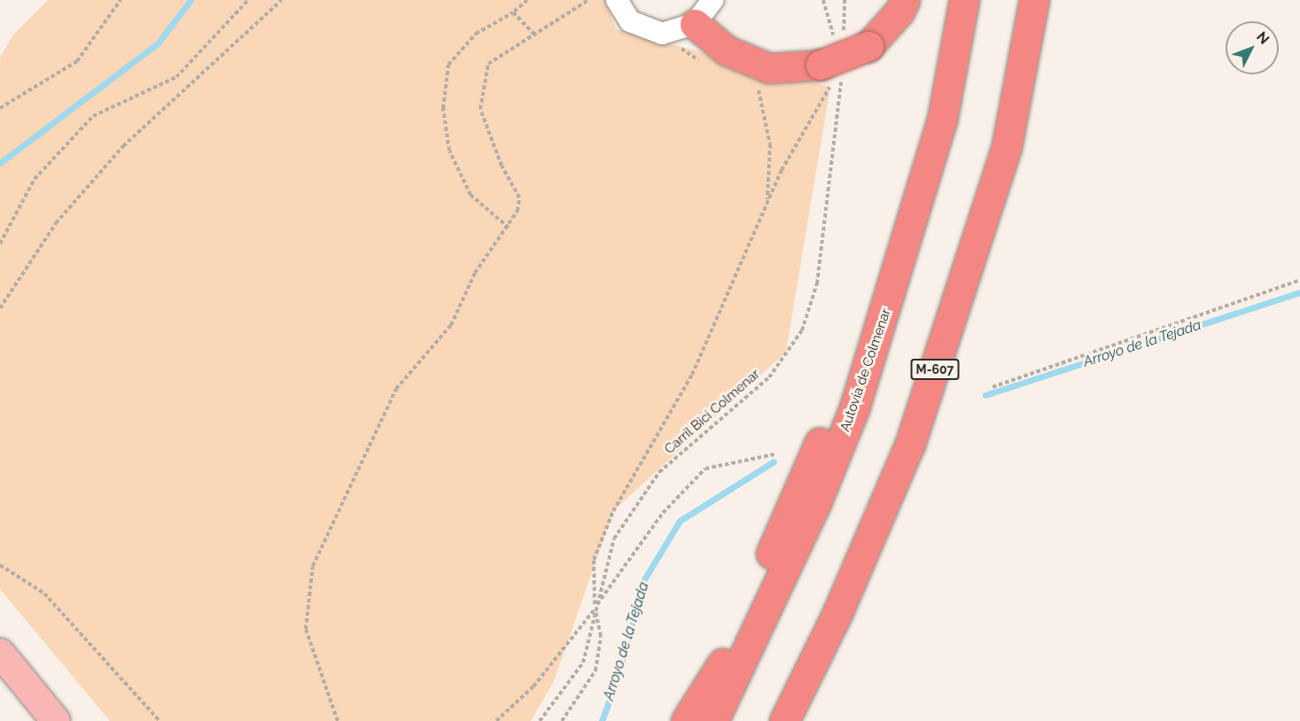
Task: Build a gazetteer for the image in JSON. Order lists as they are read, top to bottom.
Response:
{
  "streets": {
    "highway": ["M-607", "Autovía de Colmenar"],
    "path": ["Carril Bici Colmenar"]
  },
  "water": ["Arroyo de la Tejada"],
  "north": "top right"
}
